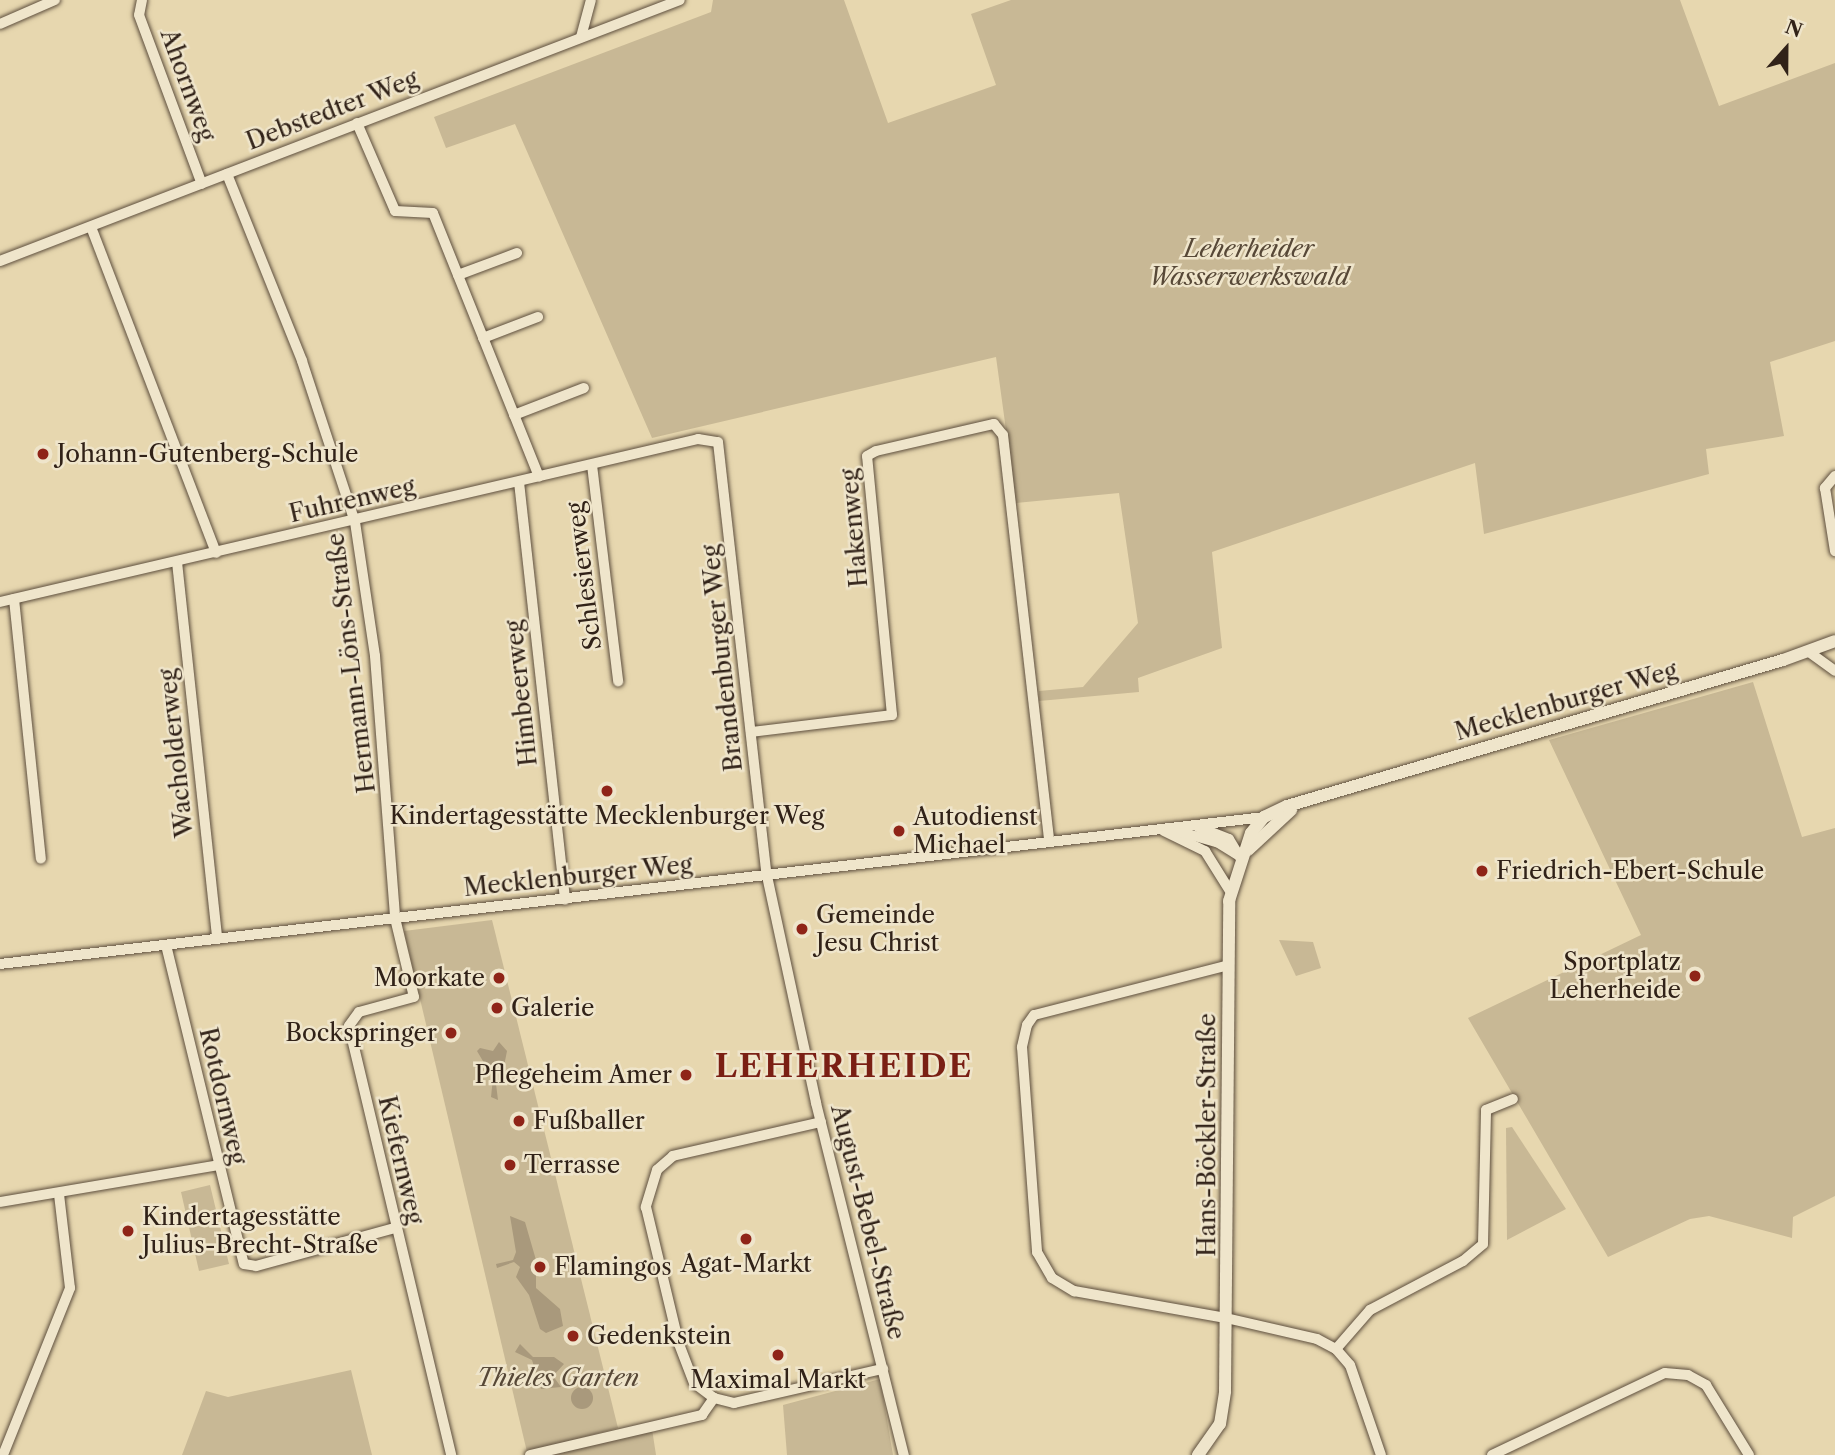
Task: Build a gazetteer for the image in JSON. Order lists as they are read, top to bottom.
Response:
{
  "streets": {
    "street": [
      "Ahornweg",
      "Debstedter Weg",
      "Fuhrenweg",
      "Hakenweg",
      "Schlesierweg",
      "Brandenburger Weg",
      "Hermann-Löns-Straße",
      "Himbeerweg",
      "Mecklenburger Weg",
      "Wacholderweg",
      "Rotdornweg",
      "Hans-Böckler-Straße",
      "Kiefernweg",
      "August-Bebel-Straße"
    ]
  },
  "crossings": [
    ["Ahornweg", "Debstedter Weg"],
    ["Debstedter Weg", "Hermann-Löns-Straße"],
    ["Fuhrenweg", "Schlesierweg"],
    ["Fuhrenweg", "Brandenburger Weg"],
    ["Fuhrenweg", "Hermann-Löns-Straße"],
    ["Fuhrenweg", "Himbeerweg"],
    ["Fuhrenweg", "Wacholderweg"],
    ["Hakenweg", "Brandenburger Weg"],
    ["Hakenweg", "Mecklenburger Weg"],
    ["Brandenburger Weg", "Mecklenburger Weg"],
    ["Brandenburger Weg", "August-Bebel-Straße"],
    ["Hermann-Löns-Straße", "Mecklenburger Weg"],
    ["Hermann-Löns-Straße", "Kiefernweg"],
    ["Himbeerweg", "Mecklenburger Weg"],
    ["Mecklenburger Weg", "Wacholderweg"],
    ["Mecklenburger Weg", "Rotdornweg"],
    ["Mecklenburger Weg", "Hans-Böckler-Straße"],
    ["Mecklenburger Weg", "Kiefernweg"],
    ["Mecklenburger Weg", "August-Bebel-Straße"],
    ["Rotdornweg", "Kiefernweg"]
  ],
  "districts": ["LEHERHEIDE"],
  "parks": ["Leherheider Wasserwerkswald", "Thieles Garten"],
  "places": [
    "Johann-Gutenberg-Schule",
    "Kindertagesstätte Mecklenburger Weg",
    "Autodienst Michael",
    "Friedrich-Ebert-Schule",
    "Gemeinde Jesu Christ",
    "Sportplatz Leherheide",
    "Moorkate",
    "Galerie",
    "Bockspringer",
    "Pflegeheim Amer",
    "Fußballer",
    "Terrasse",
    "Kindertagesstätte Julius-Brecht-Straße",
    "Agat-Markt",
    "Flamingos",
    "Gedenkstein",
    "Maximal Markt"
  ],
  "north": "top"
}
